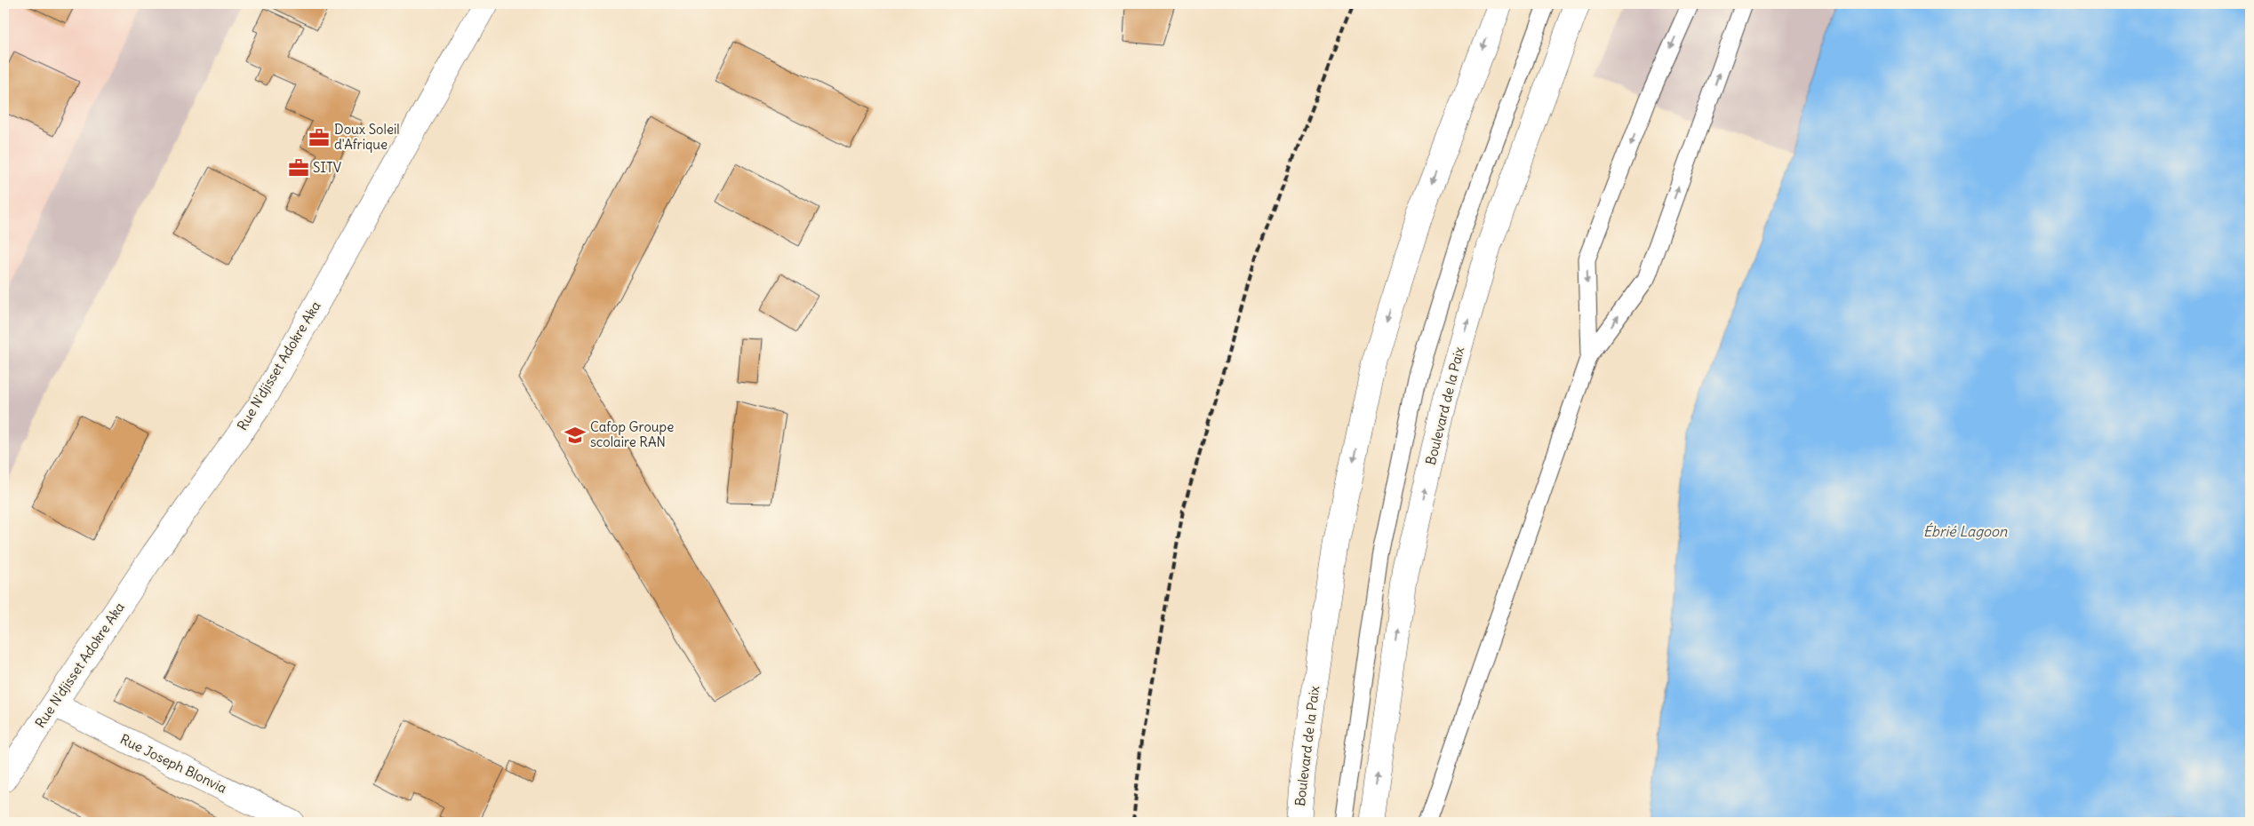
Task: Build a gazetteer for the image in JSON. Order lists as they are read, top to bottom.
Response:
{
  "streets": {
    "main road": ["Rue N'djisset Adokre Aka", "Boulevard de la Paix", "Rue Joseph Blonvia"]
  },
  "crossings": [
    ["Rue N'djisset Adokre Aka", "Rue Joseph Blonvia"]
  ],
  "water": ["Ébrié Lagoon"],
  "places": {
    "office": ["Doux Soleil d'Afrique", "SITV"],
    "school or university": ["Cafop Groupe scolaire RAN"]
  }
}
